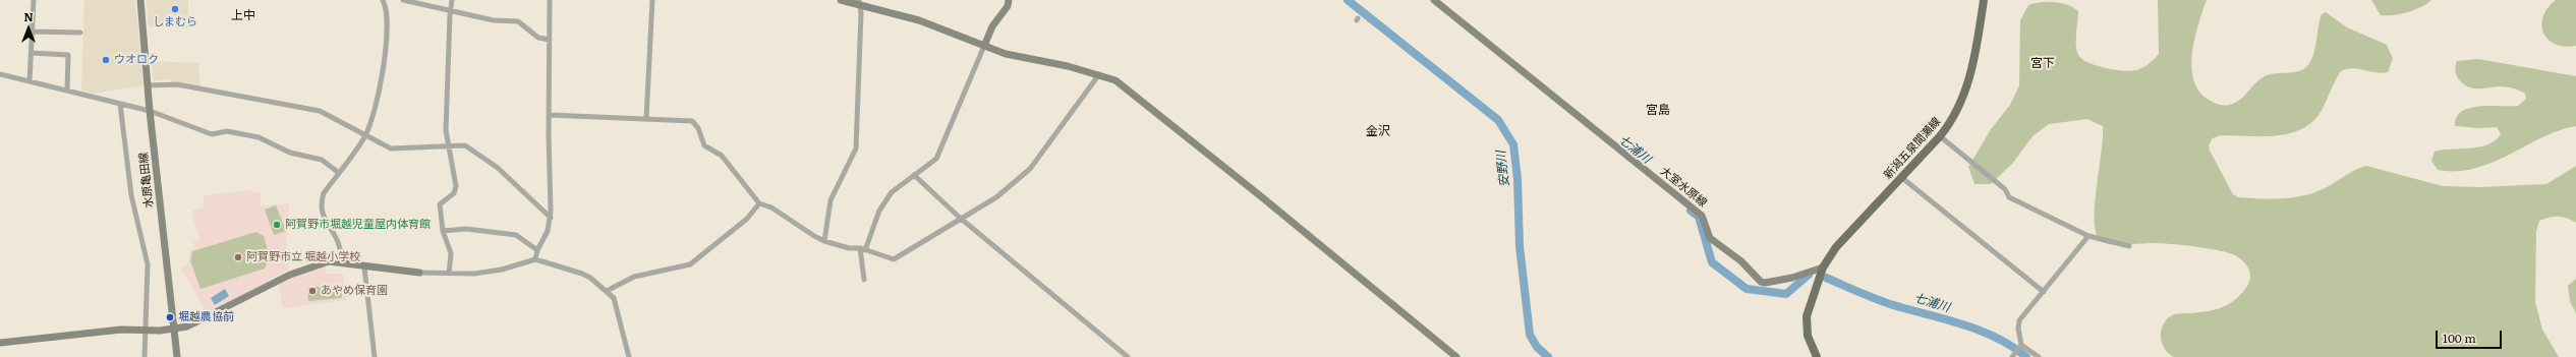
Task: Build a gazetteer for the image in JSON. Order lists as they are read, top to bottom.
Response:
{
  "streets": {
    "main road": ["新潟五泉間瀬線"],
    "street": ["水原亀田線", "大室水原線"]
  },
  "crossings": [
    ["新潟五泉間瀬線", "大室水原線"]
  ],
  "districts": [
    "上中",
    "宮下",
    "宮島",
    "金沢"
  ],
  "water": ["七浦川", "安野川"],
  "places": [
    "しまむら",
    "ウオロク",
    "阿賀野市堀越児童屋内体育館",
    "阿賀野市立 堀越小学校",
    "あやめ保育園",
    "堀越農協前"
  ],
  "scale_bar": "100 m",
  "north": "top"
}
